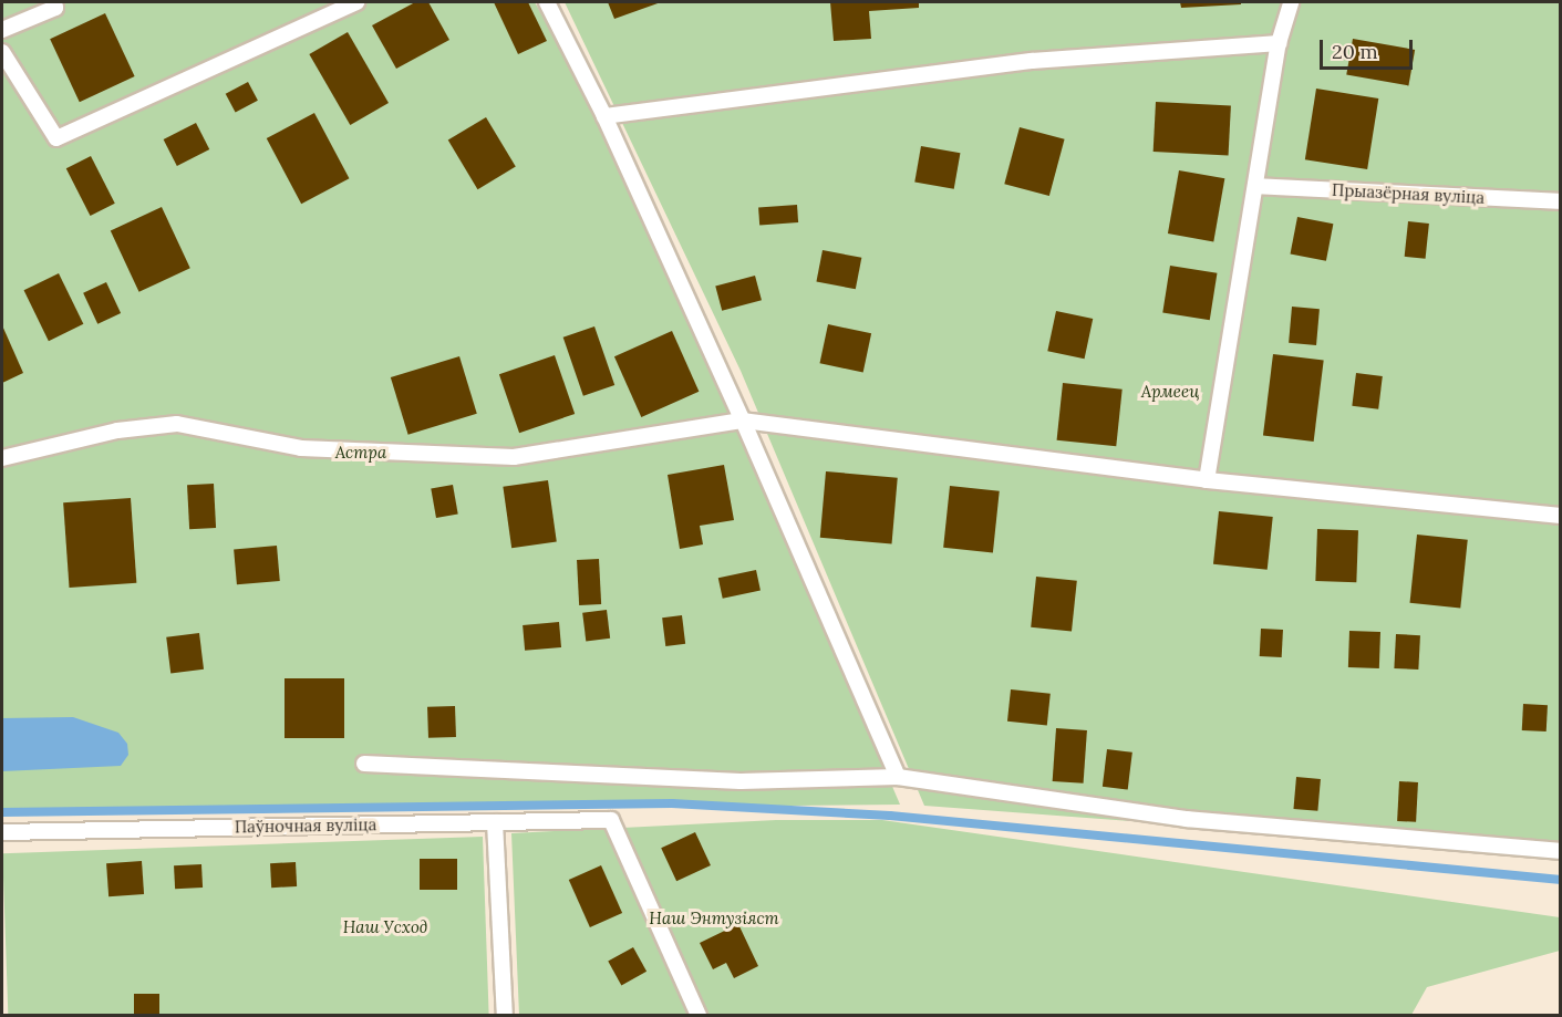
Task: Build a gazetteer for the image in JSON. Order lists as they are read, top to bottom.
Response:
{
  "streets": {
    "lane": ["Прыазёрная вуліца", "Паўночная вуліца"]
  },
  "parks": [
    "Армеец",
    "Астра",
    "Наш Энтузіяст",
    "Наш Усход"
  ],
  "scale_bar": "20 m"
}
